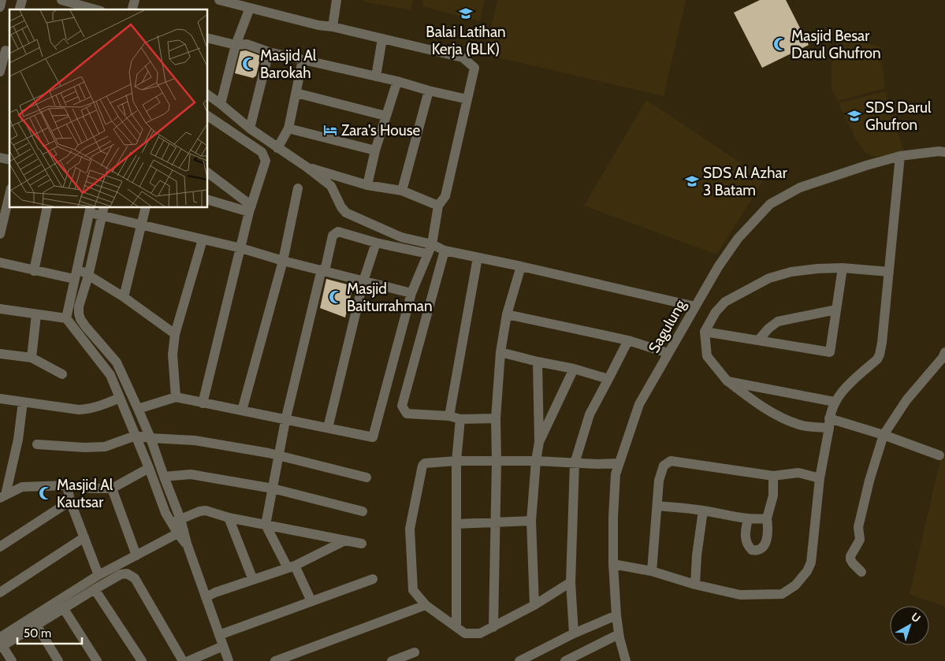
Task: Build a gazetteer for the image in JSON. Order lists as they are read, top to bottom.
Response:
{
  "streets": {
    "street": ["Sagulung"]
  },
  "places": {
    "school or university": ["Balai Latihan Kerja (BLK)", "SDS Darul Ghufron", "SDS Al Azhar 3 Batam"],
    "mosque": [
      "Masjid Besar Darul Ghufron",
      "Masjid Al Barokah",
      "Masjid Baiturrahman",
      "Masjid Al Kautsar"
    ],
    "hotel": ["Zara's House"]
  },
  "scale_bar": "50 m",
  "north": "top right"
}
